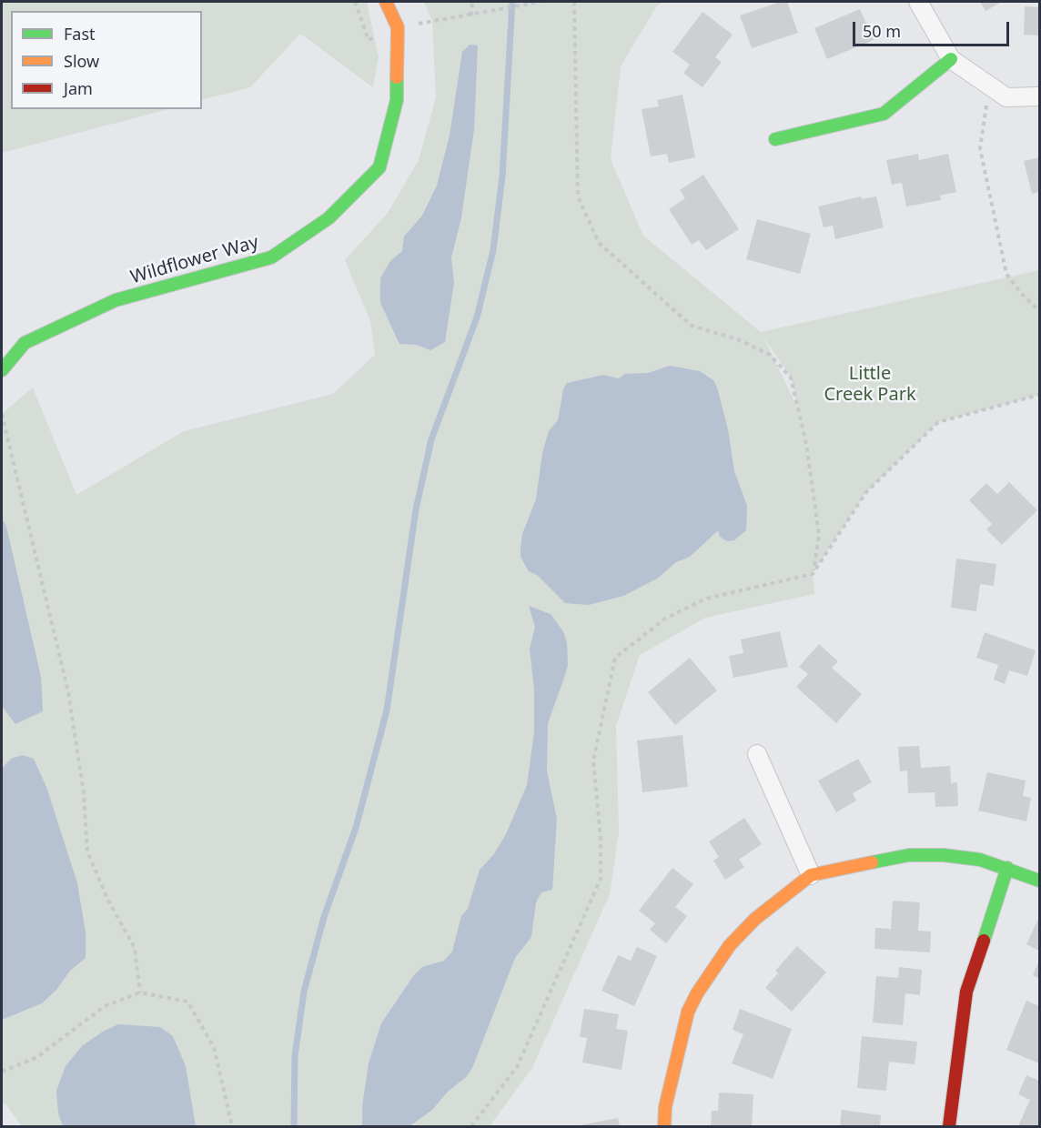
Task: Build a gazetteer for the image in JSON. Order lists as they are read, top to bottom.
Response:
{
  "streets": {
    "street": ["Wildflower Way"]
  },
  "parks": ["Little Creek Park"],
  "legend": ["Fast", "Slow", "Jam"],
  "scale_bar": "50 m"
}
